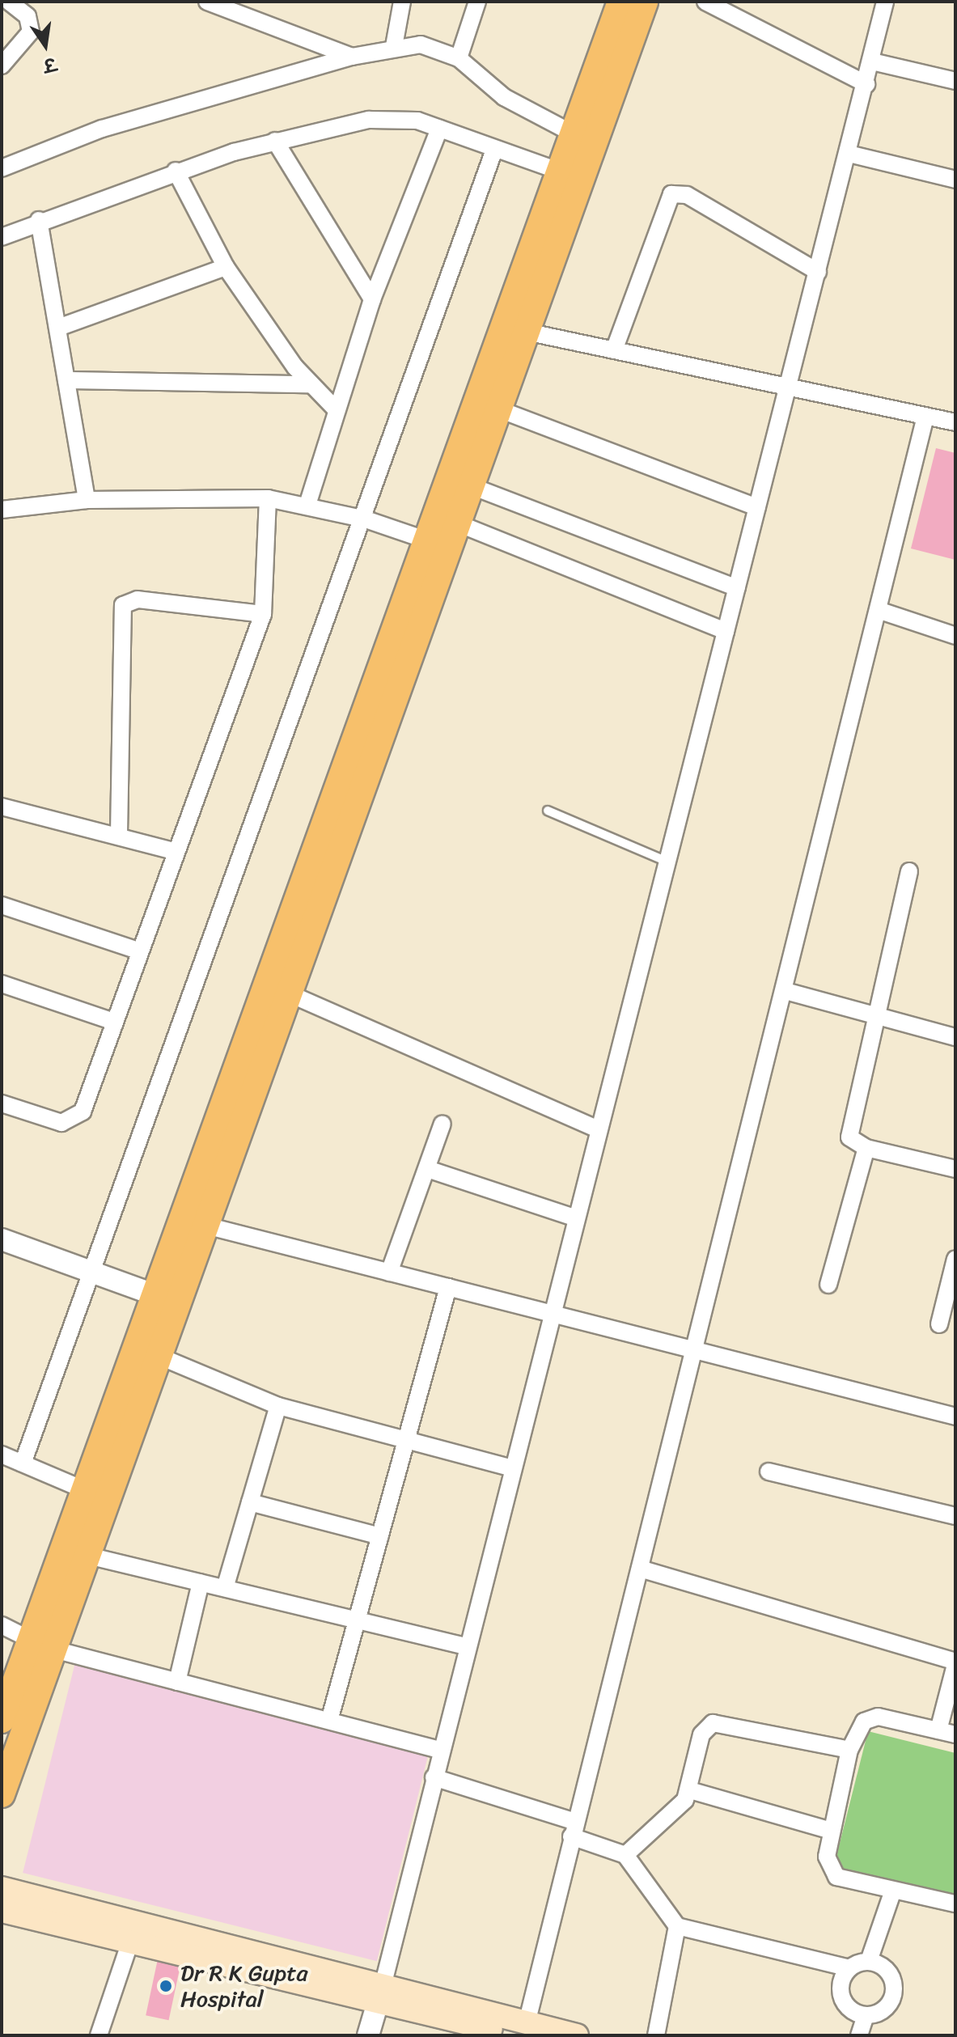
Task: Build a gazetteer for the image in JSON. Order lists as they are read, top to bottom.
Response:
{
  "places": ["Dr R K Gupta Hospital"],
  "north": "bottom"
}
